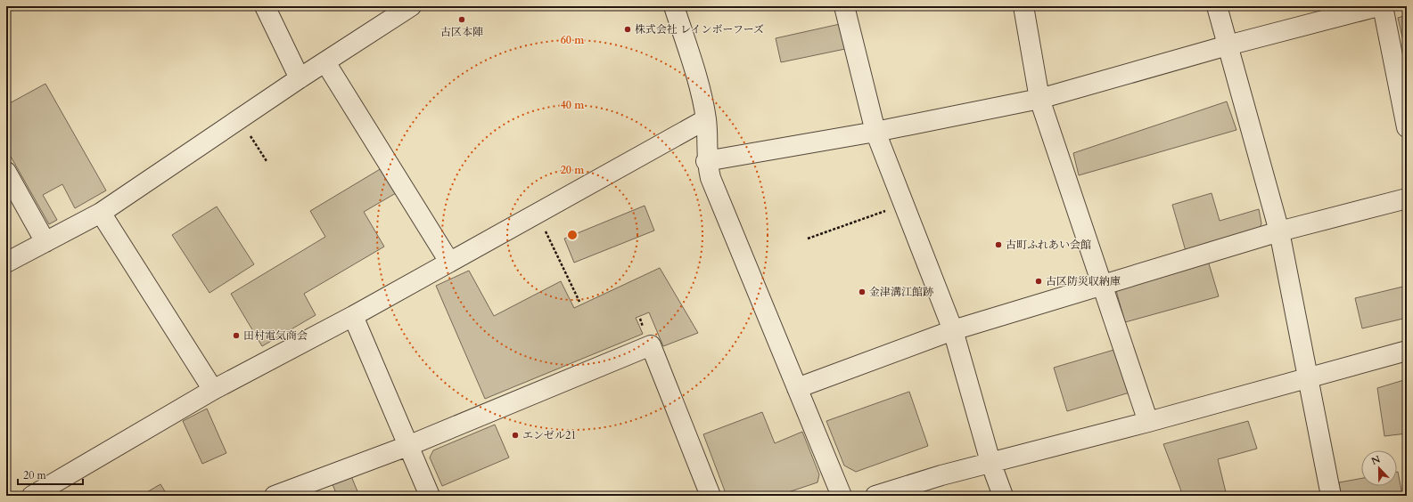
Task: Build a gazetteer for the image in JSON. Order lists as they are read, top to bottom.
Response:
{
  "places": [
    "古区本陣",
    "株式会社 レインボーフーズ",
    "古町ふれあい会館",
    "古区防災収納庫",
    "金津溝江館跡",
    "田村電気商会",
    "エンゼル21"
  ],
  "scale_bar": "20 m",
  "north": "top",
  "rings": ["60 m", "40 m", "20 m"]
}
